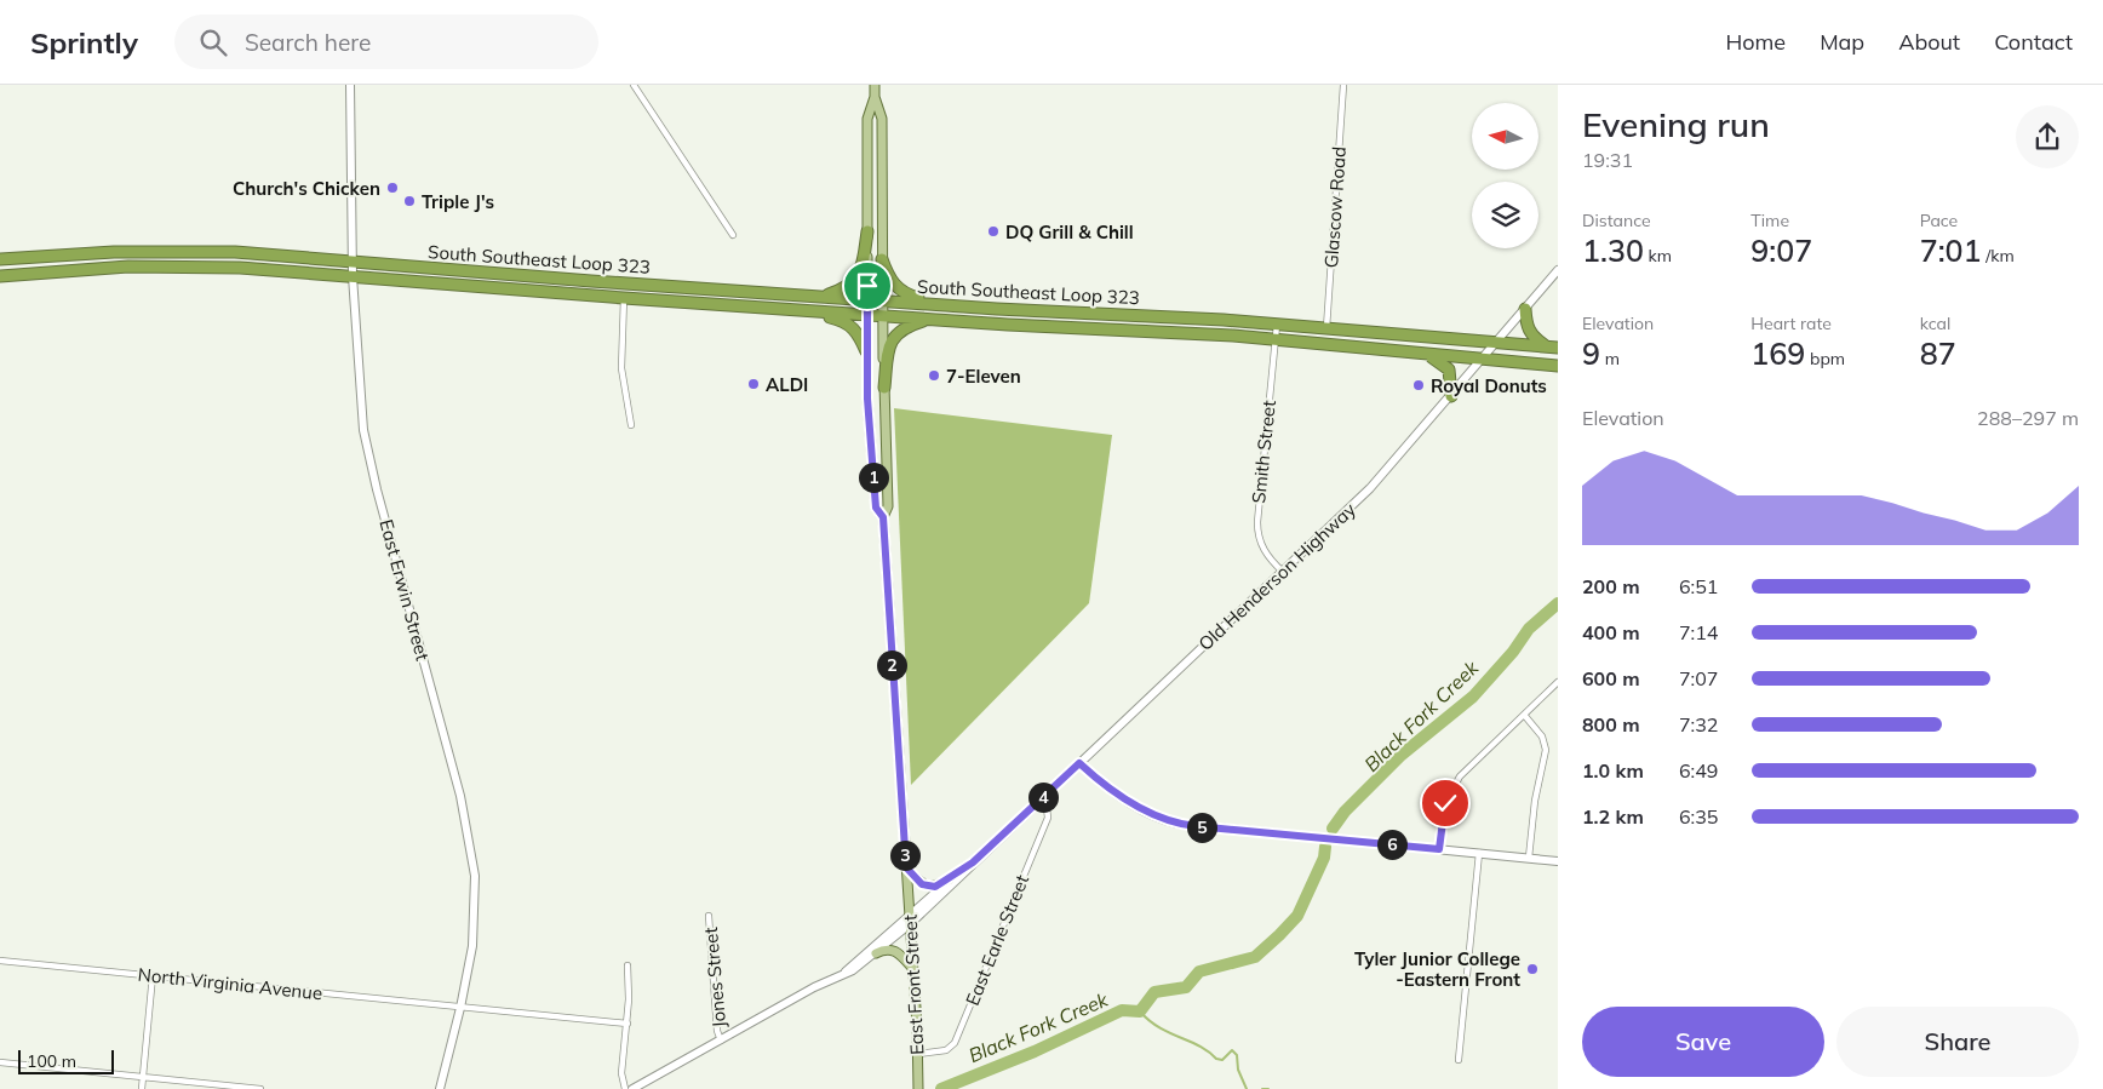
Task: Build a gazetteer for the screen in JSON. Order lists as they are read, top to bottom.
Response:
{
  "streets": {
    "highway": ["South Southeast Loop 323"],
    "main road": ["Old Henderson Highway", "East Erwin Street", "East Front Street"],
    "street": [
      "Glascow Road",
      "Smith Street",
      "East Earle Street",
      "Jones Street",
      "North Virginia Avenue"
    ]
  },
  "crossings": [
    ["Glascow Road", "South Southeast Loop 323"],
    ["South Southeast Loop 323", "Smith Street"],
    ["South Southeast Loop 323", "Old Henderson Highway"],
    ["South Southeast Loop 323", "East Erwin Street"],
    ["South Southeast Loop 323", "East Front Street"],
    ["Smith Street", "Old Henderson Highway"],
    ["Old Henderson Highway", "East Earle Street"],
    ["Old Henderson Highway", "Jones Street"],
    ["Old Henderson Highway", "East Front Street"],
    ["East Erwin Street", "North Virginia Avenue"],
    ["East Earle Street", "East Front Street"]
  ],
  "water": ["Black Fork Creek"],
  "places": [
    "Church's Chicken",
    "Triple J's",
    "DQ Grill & Chill",
    "7-Eleven",
    "ALDI",
    "Royal Donuts",
    "Tyler Junior College -Eastern Front"
  ],
  "scale_bar": "100 m",
  "north": "left",
  "page": {
    "header": "Sprintly",
    "search": "Search here",
    "nav": [
      "Home",
      "Map",
      "About",
      "Contact"
    ],
    "heading": ["Evening run", "19:31"],
    "stats": [
      ["Distance", "1.30 km"],
      ["Time", "9:07"],
      ["Pace", "7:01 /km"],
      ["Elevation", "9 m"],
      ["Heart rate", "169 bpm"],
      ["kcal", "87"]
    ],
    "chart": ["Elevation", "288–297 m"],
    "pins": [
      "1",
      "2",
      "4",
      "5",
      "6",
      "3"
    ],
    "list": [
      {
        "name": "200 m",
        "note": "6:51"
      },
      {
        "name": "400 m",
        "note": "7:14"
      },
      {
        "name": "600 m",
        "note": "7:07"
      },
      {
        "name": "800 m",
        "note": "7:32"
      },
      {
        "name": "1.0 km",
        "note": "6:49"
      },
      {
        "name": "1.2 km",
        "note": "6:35"
      }
    ],
    "buttons": ["Save", "Share"],
    "scale": "100 m"
  }
}
